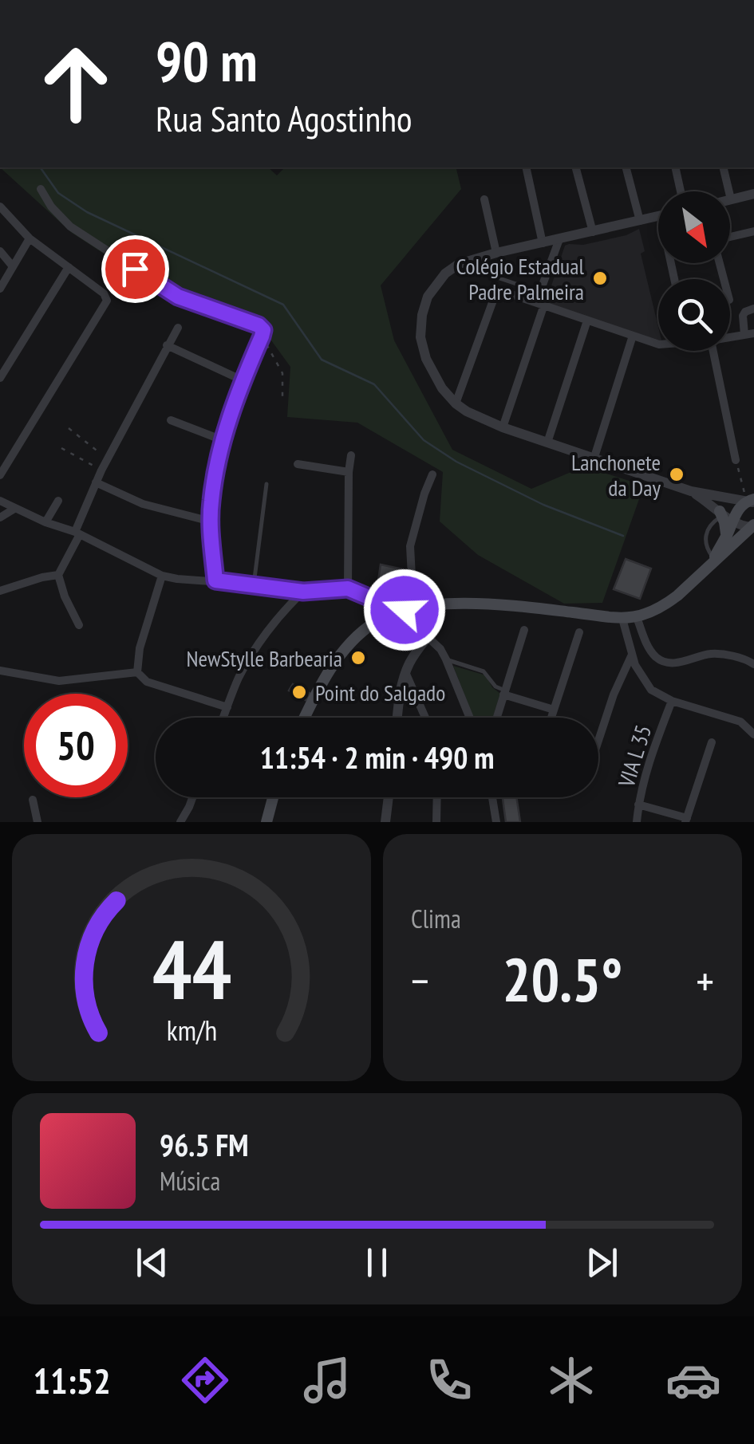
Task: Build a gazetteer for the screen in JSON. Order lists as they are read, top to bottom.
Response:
{
  "streets": {
    "street": ["VIA L 35"]
  },
  "places": [
    "Colégio Estadual Padre Palmeira",
    "Lanchonete da Day",
    "NewStylle Barbearia",
    "Point do Salgado"
  ],
  "north": "bottom right",
  "page": {
    "turn": ["90 m", "Rua Santo Agostinho"],
    "limit": "50",
    "trip": "11:54 · 2 min · 490 m",
    "tile": "Clima",
    "heat": ["−", "20.5°", "+"],
    "song": ["96.5 FM", "Música"],
    "tabs": "11:52",
    "gauge": ["44", "km/h"]
  }
}
